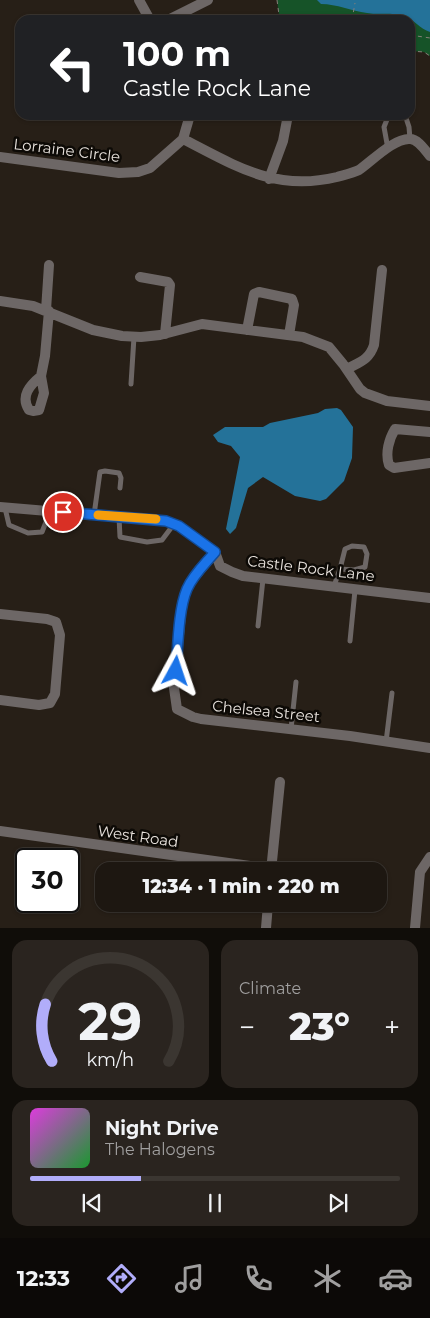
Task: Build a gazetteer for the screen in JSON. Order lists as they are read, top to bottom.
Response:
{
  "streets": {
    "street": [
      "Lorraine Circle",
      "Castle Rock Lane",
      "Chelsea Street",
      "West Road"
    ]
  },
  "crossings": [
    ["Castle Rock Lane", "Chelsea Street"]
  ],
  "page": {
    "turn": ["100 m", "Castle Rock Lane"],
    "limit": "30",
    "trip": "12:34 · 1 min · 220 m",
    "tile": "Climate",
    "heat": ["−", "23°", "+"],
    "song": ["Night Drive", "The Halogens"],
    "tabs": "12:33",
    "gauge": ["29", "km/h"]
  }
}
